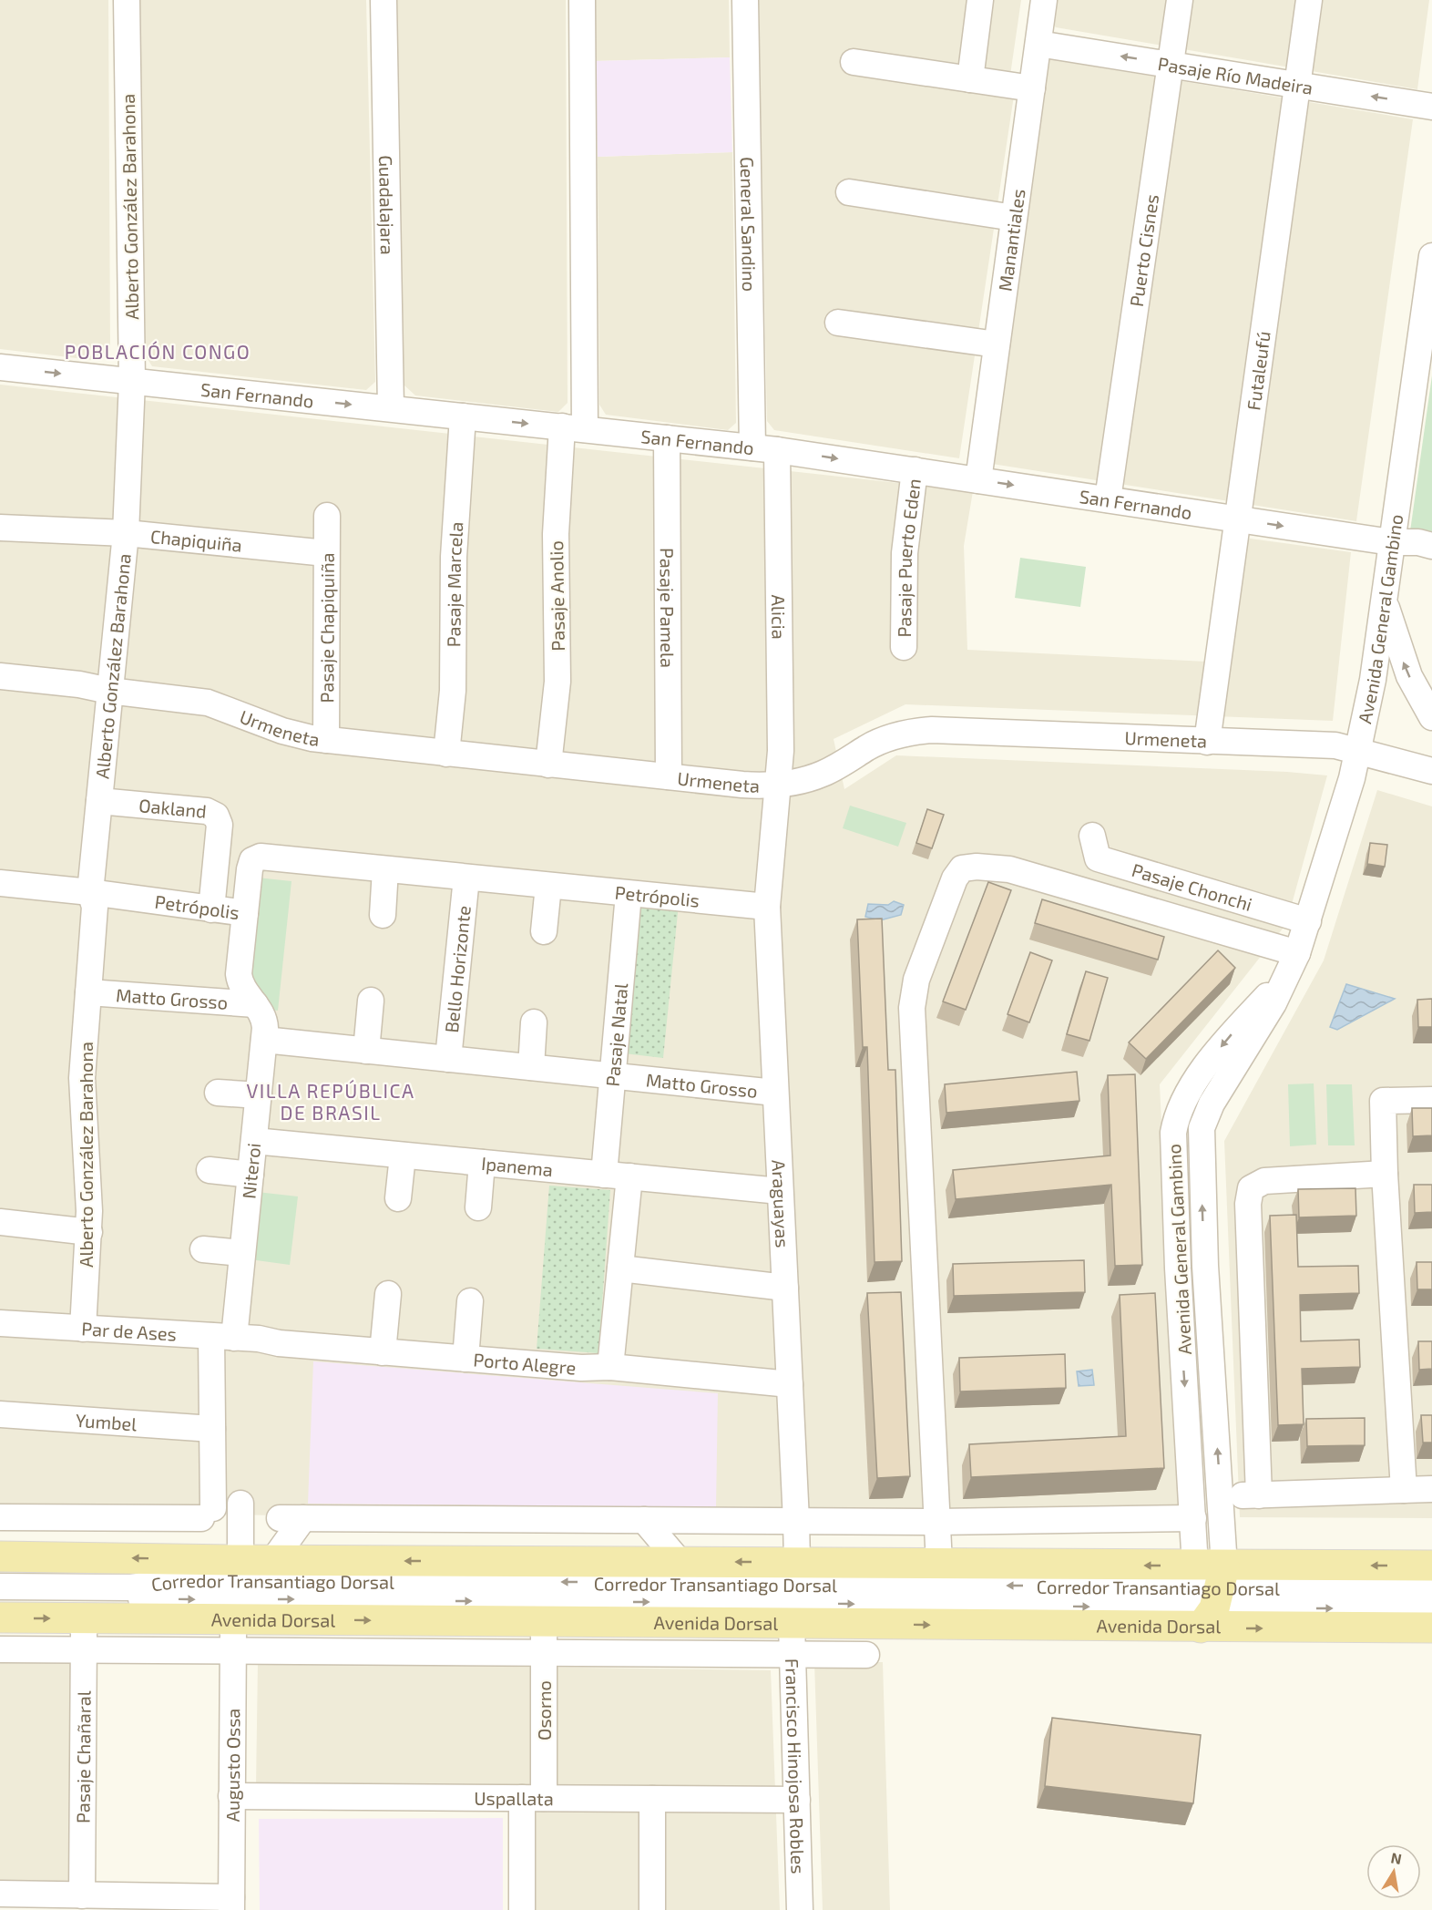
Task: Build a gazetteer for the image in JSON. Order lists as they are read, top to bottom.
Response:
{
  "streets": {
    "main road": ["Avenida Dorsal"],
    "street": [
      "Pasaje Río Madeira",
      "Guadalajara",
      "Alberto González Barahona",
      "General Sandino",
      "Manantiales",
      "Puerto Cisnes",
      "Futaleufú",
      "San Fernando",
      "Chapiquiña",
      "Pasaje Puerto Eden",
      "Pasaje Marcela",
      "Pasaje Anolio",
      "Pasaje Pamela",
      "Alicia",
      "Avenida General Gambino",
      "Pasaje Chapiquiña",
      "Urmeneta",
      "Oakland",
      "Pasaje Chonchi",
      "Petrópolis",
      "Bello Horizonte",
      "Matto Grosso",
      "Pasaje Natal",
      "Ipanema",
      "Niteroi",
      "Araguayas",
      "Par de Ases",
      "Porto Alegre",
      "Yumbel",
      "Corredor Transantiago Dorsal",
      "Osorno",
      "Pasaje Chañaral",
      "Augusto Ossa",
      "Francisco Hinojosa Robles",
      "Uspallata"
    ]
  },
  "crossings": [
    ["Pasaje Río Madeira", "Manantiales"],
    ["Pasaje Río Madeira", "Puerto Cisnes"],
    ["Pasaje Río Madeira", "Futaleufú"],
    ["Guadalajara", "San Fernando"],
    ["Alberto González Barahona", "San Fernando"],
    ["Alberto González Barahona", "Chapiquiña"],
    ["Alberto González Barahona", "Urmeneta"],
    ["Alberto González Barahona", "Oakland"],
    ["Alberto González Barahona", "Petrópolis"],
    ["Alberto González Barahona", "Matto Grosso"],
    ["Alberto González Barahona", "Par de Ases"],
    ["General Sandino", "San Fernando"],
    ["General Sandino", "Alicia"],
    ["Manantiales", "San Fernando"],
    ["Puerto Cisnes", "San Fernando"],
    ["Futaleufú", "San Fernando"],
    ["Futaleufú", "Urmeneta"],
    ["San Fernando", "Pasaje Puerto Eden"],
    ["San Fernando", "Pasaje Marcela"],
    ["San Fernando", "Pasaje Anolio"],
    ["San Fernando", "Pasaje Pamela"],
    ["San Fernando", "Alicia"],
    ["San Fernando", "Avenida General Gambino"],
    ["Chapiquiña", "Pasaje Chapiquiña"],
    ["Pasaje Marcela", "Urmeneta"],
    ["Pasaje Anolio", "Urmeneta"],
    ["Pasaje Pamela", "Urmeneta"],
    ["Alicia", "Urmeneta"],
    ["Alicia", "Araguayas"],
    ["Avenida General Gambino", "Urmeneta"],
    ["Avenida General Gambino", "Pasaje Chonchi"],
    ["Avenida General Gambino", "Corredor Transantiago Dorsal"],
    ["Avenida General Gambino", "Avenida Dorsal"],
    ["Pasaje Chapiquiña", "Urmeneta"],
    ["Urmeneta", "Araguayas"],
    ["Oakland", "Petrópolis"],
    ["Petrópolis", "Bello Horizonte"],
    ["Petrópolis", "Pasaje Natal"],
    ["Petrópolis", "Niteroi"],
    ["Petrópolis", "Araguayas"],
    ["Bello Horizonte", "Matto Grosso"],
    ["Matto Grosso", "Pasaje Natal"],
    ["Matto Grosso", "Niteroi"],
    ["Matto Grosso", "Araguayas"],
    ["Pasaje Natal", "Ipanema"],
    ["Pasaje Natal", "Porto Alegre"],
    ["Ipanema", "Niteroi"],
    ["Ipanema", "Araguayas"],
    ["Niteroi", "Par de Ases"],
    ["Niteroi", "Porto Alegre"],
    ["Niteroi", "Yumbel"],
    ["Araguayas", "Porto Alegre"],
    ["Araguayas", "Corredor Transantiago Dorsal"],
    ["Araguayas", "Avenida Dorsal"],
    ["Araguayas", "Francisco Hinojosa Robles"],
    ["Par de Ases", "Porto Alegre"],
    ["Corredor Transantiago Dorsal", "Avenida Dorsal"],
    ["Corredor Transantiago Dorsal", "Augusto Ossa"],
    ["Corredor Transantiago Dorsal", "Francisco Hinojosa Robles"],
    ["Avenida Dorsal", "Osorno"],
    ["Avenida Dorsal", "Pasaje Chañaral"],
    ["Avenida Dorsal", "Augusto Ossa"],
    ["Avenida Dorsal", "Francisco Hinojosa Robles"],
    ["Osorno", "Uspallata"],
    ["Augusto Ossa", "Uspallata"],
    ["Francisco Hinojosa Robles", "Uspallata"]
  ],
  "one_way": ["Pasaje Río Madeira", "San Fernando"],
  "districts": ["POBLACIÓN CONGO", "VILLA REPÚBLICA DE BRASIL"],
  "north": "top"
}
